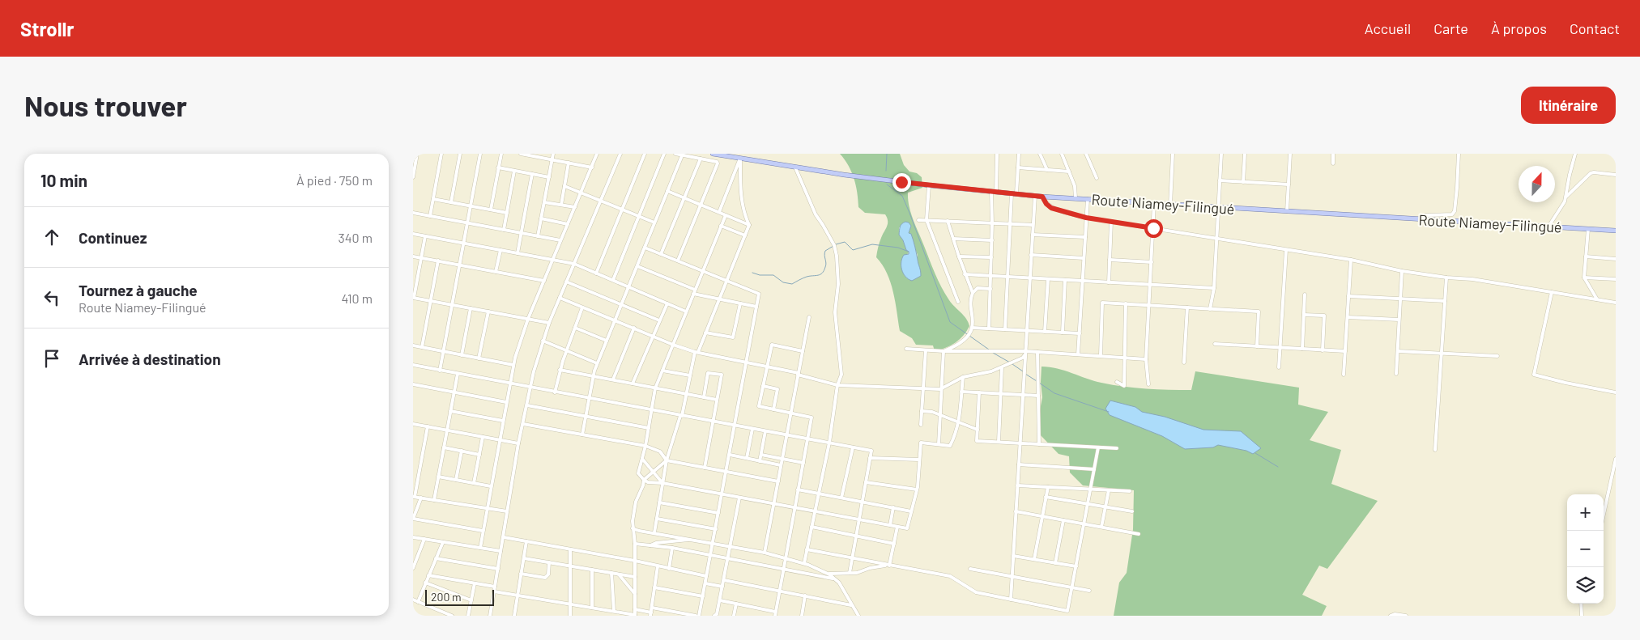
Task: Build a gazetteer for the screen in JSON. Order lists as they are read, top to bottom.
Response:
{
  "streets": {
    "main road": ["Route Niamey-Filingué"]
  },
  "scale_bar": "200 m",
  "north": "top",
  "page": {
    "header": "Strollr",
    "nav": [
      "Accueil",
      "Carte",
      "À propos",
      "Contact"
    ],
    "buttons": "Itinéraire",
    "title": "Nous trouver",
    "heading": ["10 min", "À pied · 750 m"],
    "list": [
      ["Continuez", "340 m"],
      ["Tournez à gauche", "Route Niamey-Filingué", "410 m"],
      "Arrivée à destination"
    ],
    "map_buttons": ["+", "−"],
    "scale": "200 m"
  }
}
